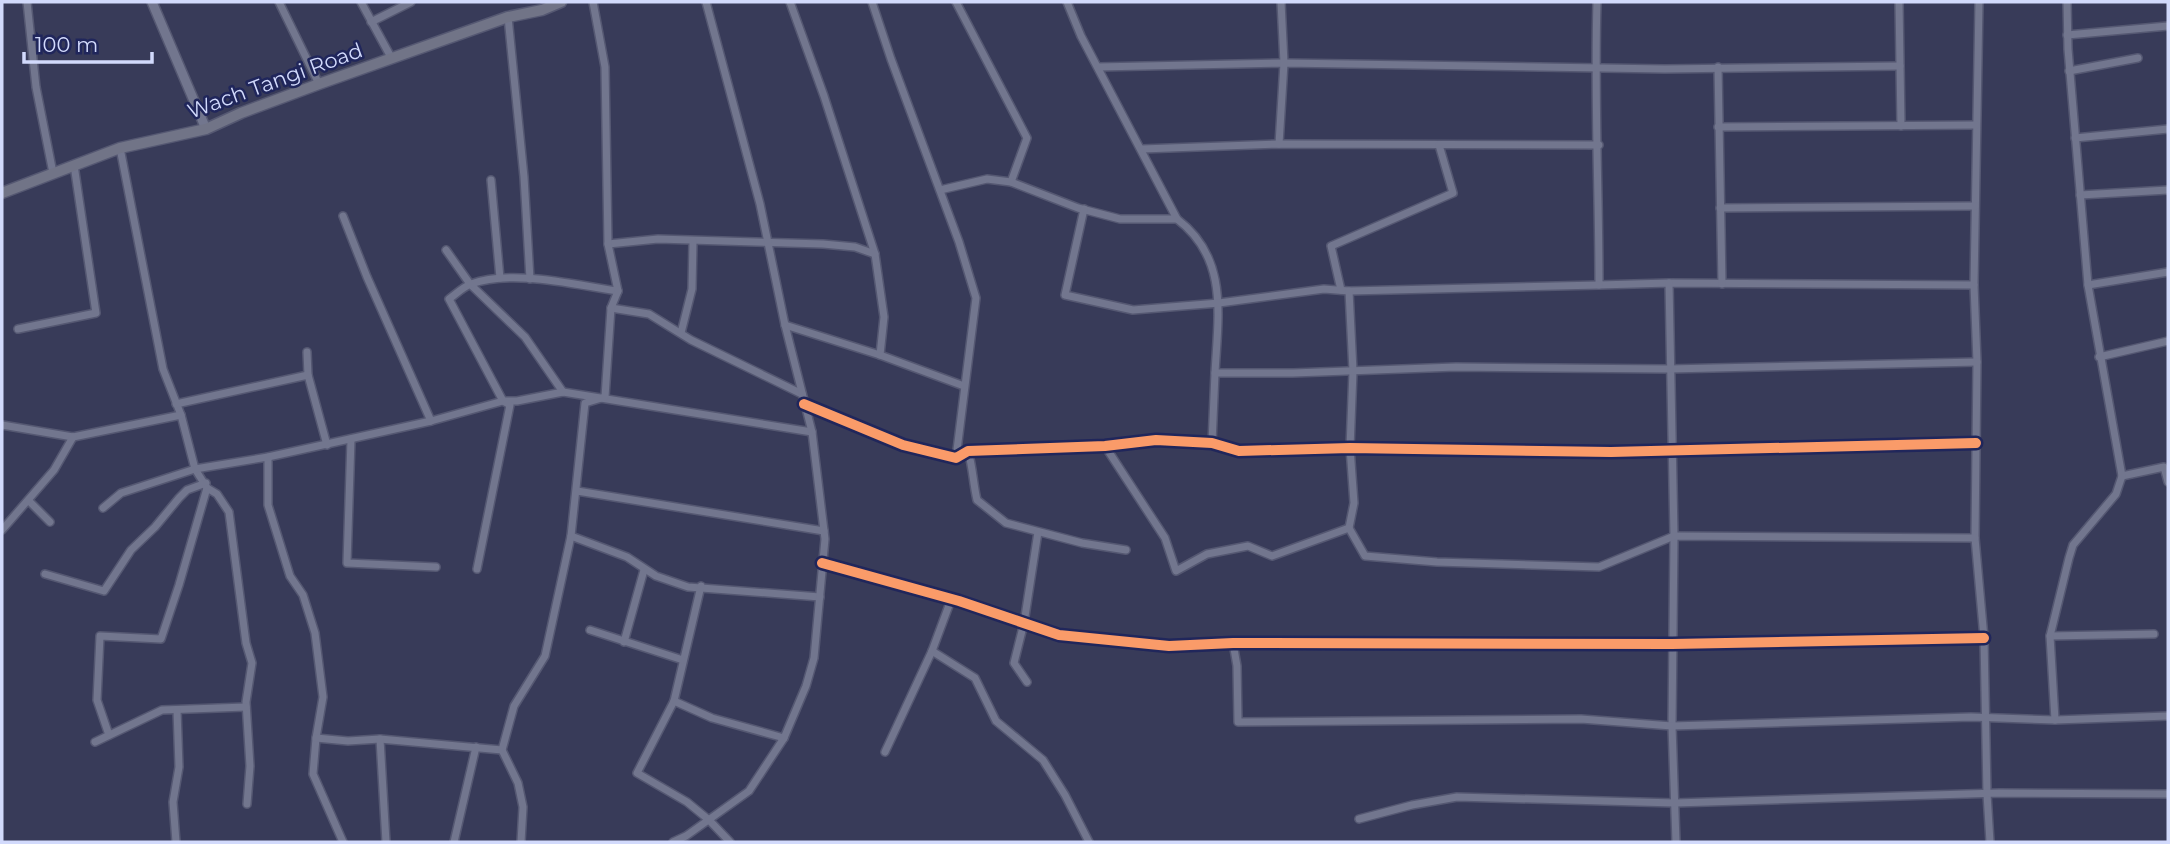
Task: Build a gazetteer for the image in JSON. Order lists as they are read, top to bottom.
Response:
{
  "streets": {
    "main road": ["Wach Tangi Road"]
  },
  "scale_bar": "100 m"
}
